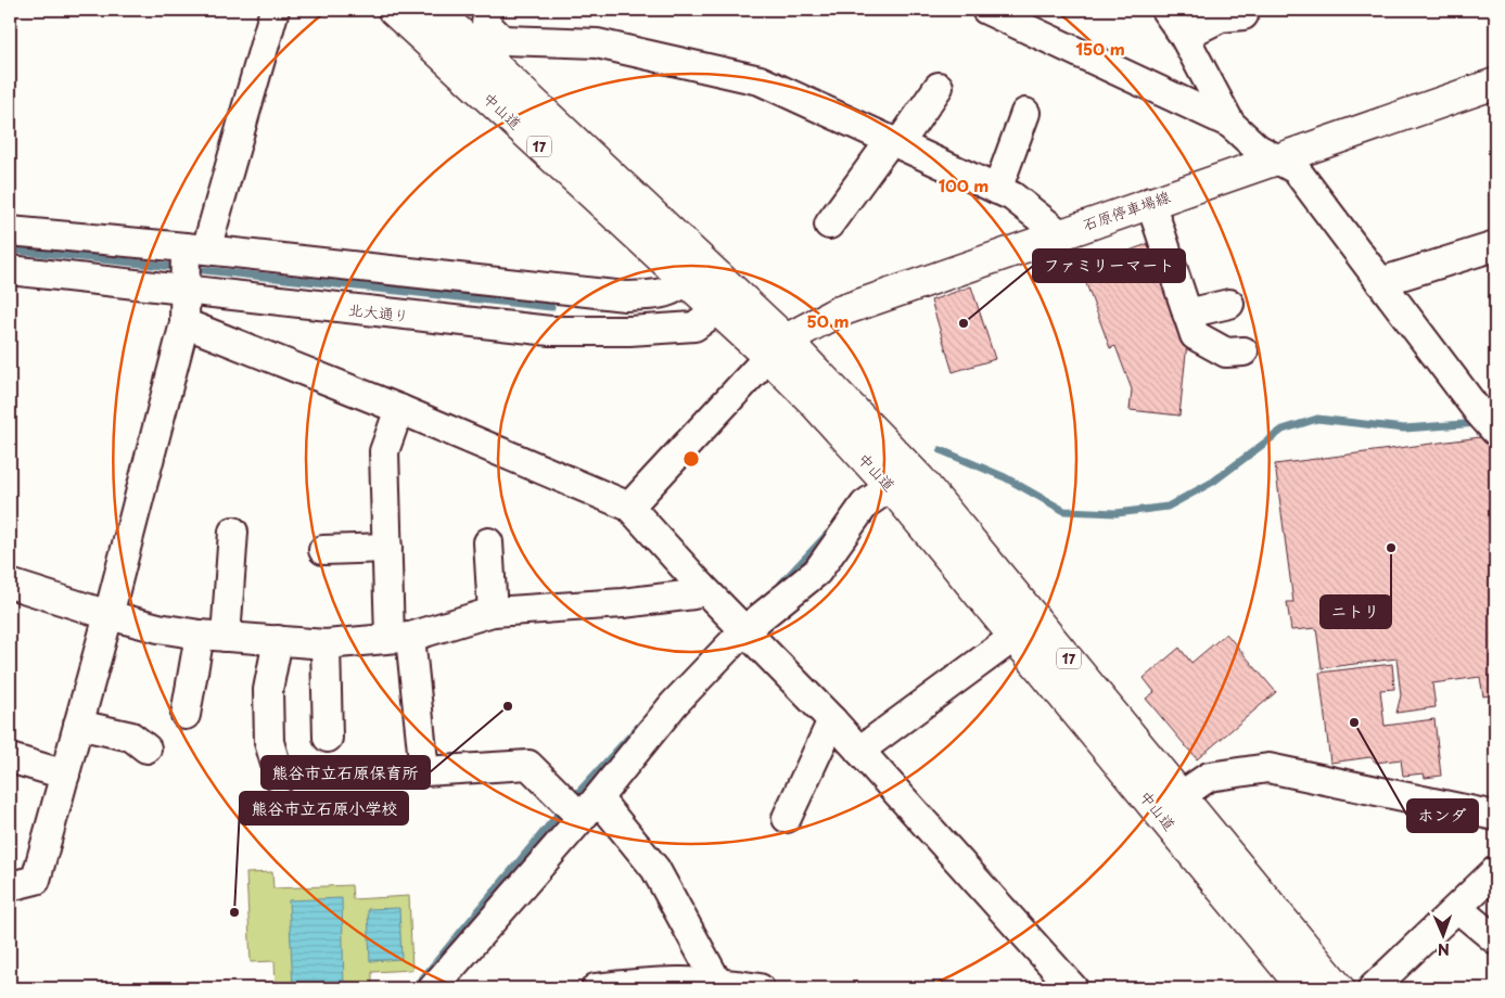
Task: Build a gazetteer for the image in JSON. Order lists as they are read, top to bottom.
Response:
{
  "streets": {
    "main road": ["中山道", "17", "石原停車場線"],
    "street": ["北大通り"]
  },
  "crossings": [
    ["中山道", "石原停車場線"],
    ["中山道", "北大通り"]
  ],
  "places": [
    "ファミリーマート",
    "ニトリ",
    "熊谷市立石原保育所",
    "ホンダ",
    "熊谷市立石原小学校"
  ],
  "north": "bottom",
  "rings": ["150 m", "100 m", "50 m"]
}
